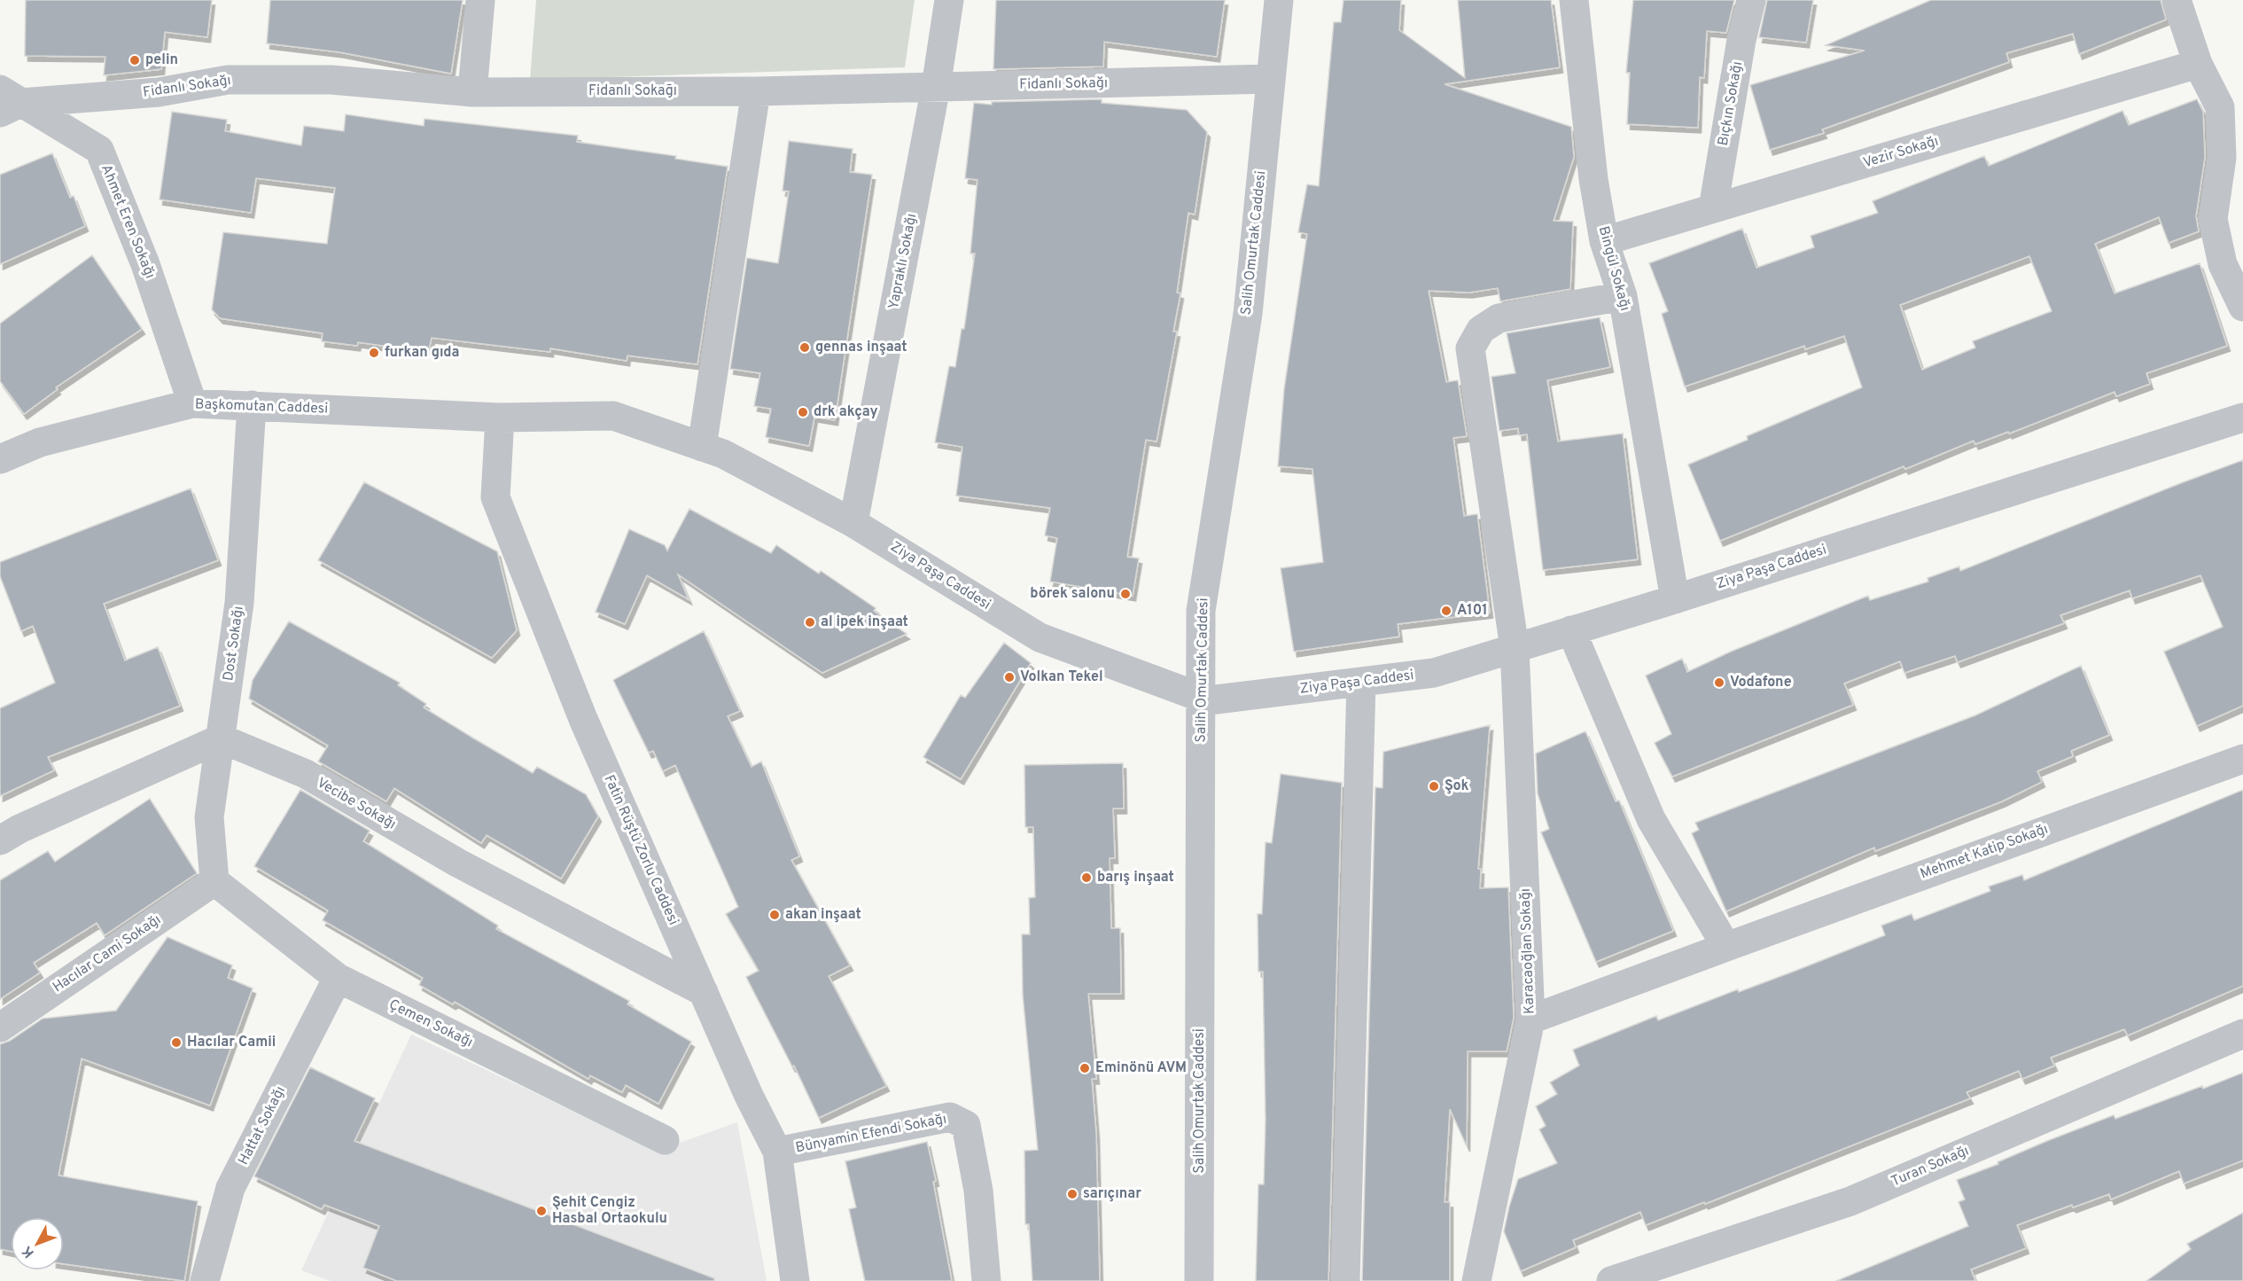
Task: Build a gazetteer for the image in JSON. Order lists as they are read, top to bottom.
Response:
{
  "streets": {
    "street": [
      "Fidanlı Sokağı",
      "Bıçkın Sokağı",
      "Vezir Sokağı",
      "Ahmet Eren Sokağı",
      "Salih Omurtak Caddesi",
      "Yapraklı Sokağı",
      "Bingül Sokağı",
      "Başkomutan Caddesi",
      "Ziya Paşa Caddesi",
      "Dost Sokağı",
      "Vecibe Sokağı",
      "Fatin Rüştü Zorlu Caddesi",
      "Mehmet Katip Sokağı",
      "Karacaoğlan Sokağı",
      "Hacılar Cami Sokağı",
      "Çemen Sokağı",
      "Hattat Sokağı",
      "Bünyamin Efendi Sokağı",
      "Turan Sokağı"
    ]
  },
  "crossings": [
    ["Fidanlı Sokağı", "Ahmet Eren Sokağı"],
    ["Fidanlı Sokağı", "Salih Omurtak Caddesi"],
    ["Fidanlı Sokağı", "Yapraklı Sokağı"],
    ["Bıçkın Sokağı", "Vezir Sokağı"],
    ["Vezir Sokağı", "Bingül Sokağı"],
    ["Ahmet Eren Sokağı", "Başkomutan Caddesi"],
    ["Salih Omurtak Caddesi", "Ziya Paşa Caddesi"],
    ["Yapraklı Sokağı", "Ziya Paşa Caddesi"],
    ["Bingül Sokağı", "Ziya Paşa Caddesi"],
    ["Bingül Sokağı", "Karacaoğlan Sokağı"],
    ["Başkomutan Caddesi", "Ziya Paşa Caddesi"],
    ["Başkomutan Caddesi", "Dost Sokağı"],
    ["Başkomutan Caddesi", "Fatin Rüştü Zorlu Caddesi"],
    ["Ziya Paşa Caddesi", "Fatin Rüştü Zorlu Caddesi"],
    ["Ziya Paşa Caddesi", "Karacaoğlan Sokağı"],
    ["Dost Sokağı", "Vecibe Sokağı"],
    ["Dost Sokağı", "Hacılar Cami Sokağı"],
    ["Dost Sokağı", "Çemen Sokağı"],
    ["Vecibe Sokağı", "Fatin Rüştü Zorlu Caddesi"],
    ["Fatin Rüştü Zorlu Caddesi", "Bünyamin Efendi Sokağı"],
    ["Mehmet Katip Sokağı", "Karacaoğlan Sokağı"],
    ["Hacılar Cami Sokağı", "Çemen Sokağı"],
    ["Çemen Sokağı", "Hattat Sokağı"]
  ],
  "places": [
    "pelin",
    "gennas inşaat",
    "furkan gıda",
    "drk akçay",
    "börek salonu",
    "A101",
    "al ipek inşaat",
    "Volkan Tekel",
    "Vodafone",
    "Şok",
    "barış inşaat",
    "akan inşaat",
    "Hacılar Camii",
    "Eminönü AVM",
    "sarıçınar",
    "Şehit Cengiz Hasbal Ortaokulu"
  ],
  "north": "bottom left"
}
